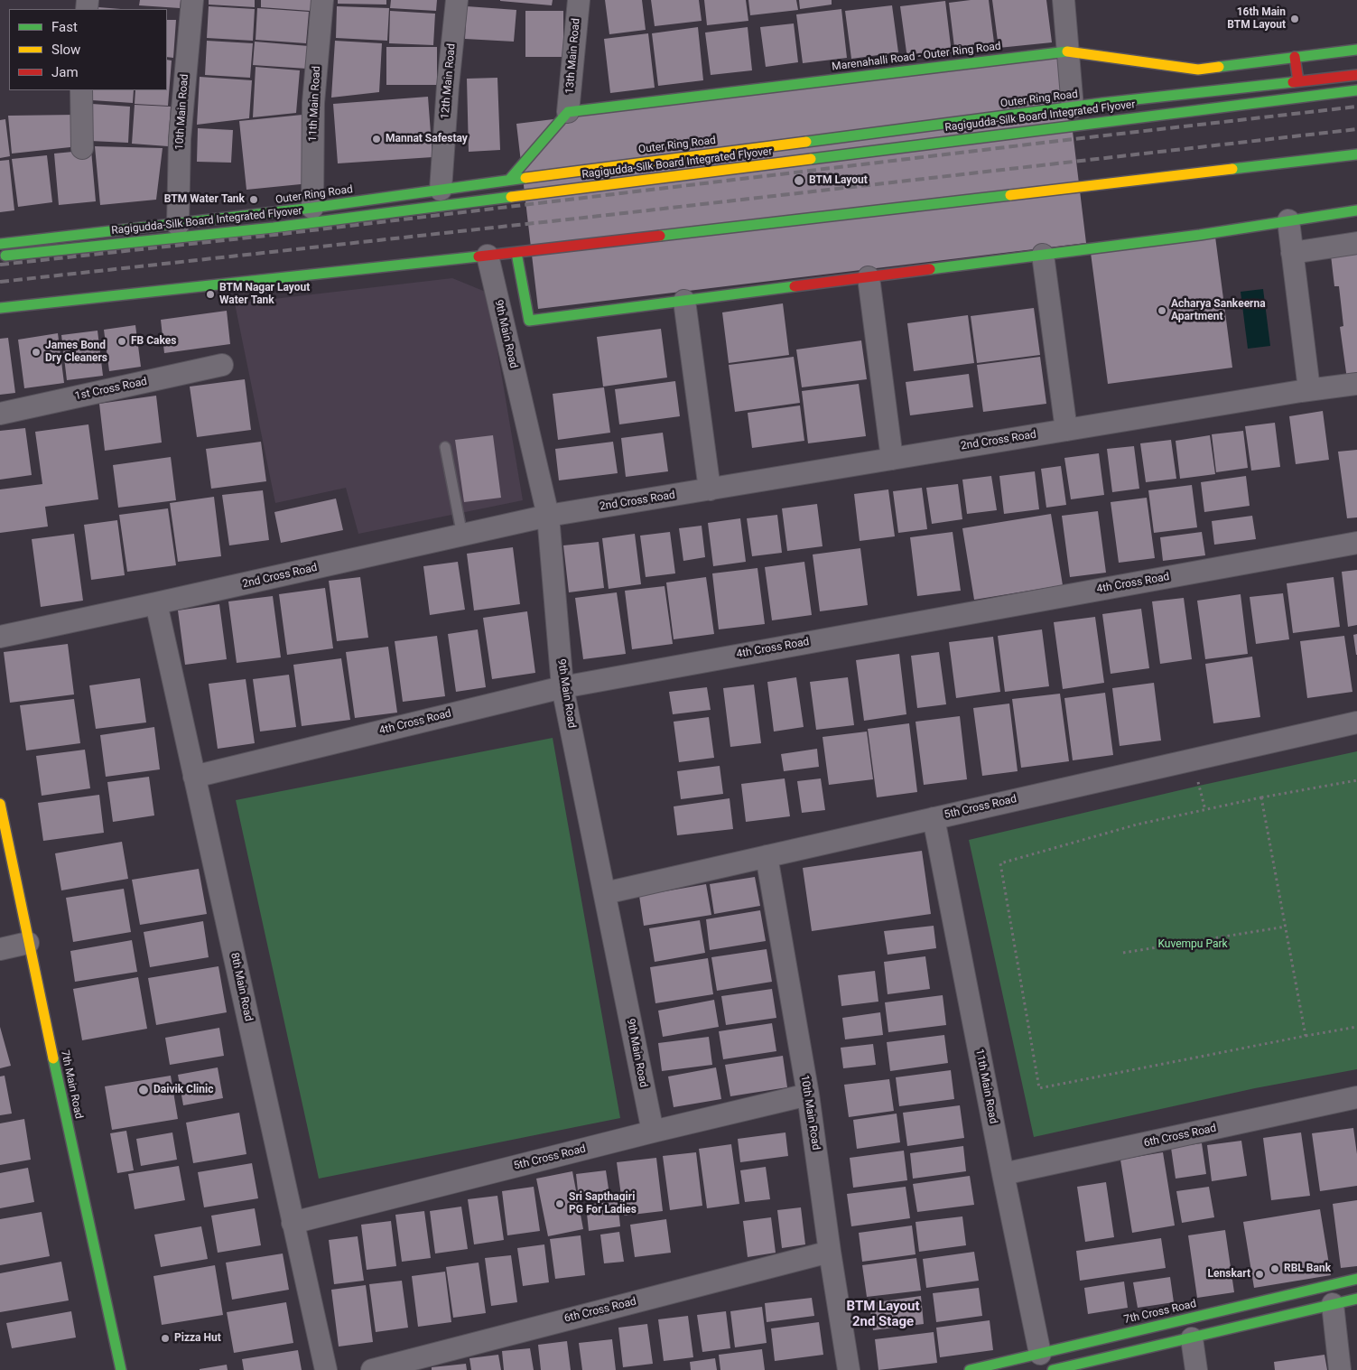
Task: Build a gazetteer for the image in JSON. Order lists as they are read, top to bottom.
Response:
{
  "streets": {
    "main road": [
      "Marenahalli Road - Outer Ring Road",
      "Outer Ring Road",
      "Ragigudda-Silk Board Integrated Flyover",
      "7th Main Road",
      "7th Cross Road"
    ],
    "street": [
      "13th Main Road",
      "12th Main Road",
      "11th Main Road",
      "10th Main Road",
      "9th Main Road",
      "1st Cross Road",
      "2nd Cross Road",
      "4th Cross Road",
      "5th Cross Road",
      "8th Main Road",
      "6th Cross Road"
    ]
  },
  "crossings": [
    ["13th Main Road", "Marenahalli Road - Outer Ring Road"],
    ["12th Main Road", "Outer Ring Road"],
    ["Outer Ring Road", "11th Main Road"],
    ["Outer Ring Road", "10th Main Road"],
    ["11th Main Road", "5th Cross Road"],
    ["11th Main Road", "6th Cross Road"],
    ["11th Main Road", "7th Cross Road"],
    ["10th Main Road", "5th Cross Road"],
    ["10th Main Road", "6th Cross Road"],
    ["9th Main Road", "2nd Cross Road"],
    ["9th Main Road", "4th Cross Road"],
    ["9th Main Road", "5th Cross Road"],
    ["2nd Cross Road", "8th Main Road"],
    ["4th Cross Road", "8th Main Road"],
    ["5th Cross Road", "8th Main Road"]
  ],
  "districts": ["BTM Layout 2nd Stage"],
  "parks": ["Kuvempu Park"],
  "places": [
    "16th Main BTM Layout",
    "Mannat Safestay",
    "BTM Layout",
    "BTM Water Tank",
    "BTM Nagar Layout Water Tank",
    "Acharya Sankeerna Apartment",
    "FB Cakes",
    "James Bond Dry Cleaners",
    "Daivik Clinic",
    "Sri Sapthagiri PG For Ladies",
    "RBL Bank",
    "Lenskart",
    "Pizza Hut"
  ],
  "legend": ["Fast", "Slow", "Jam"]
}
